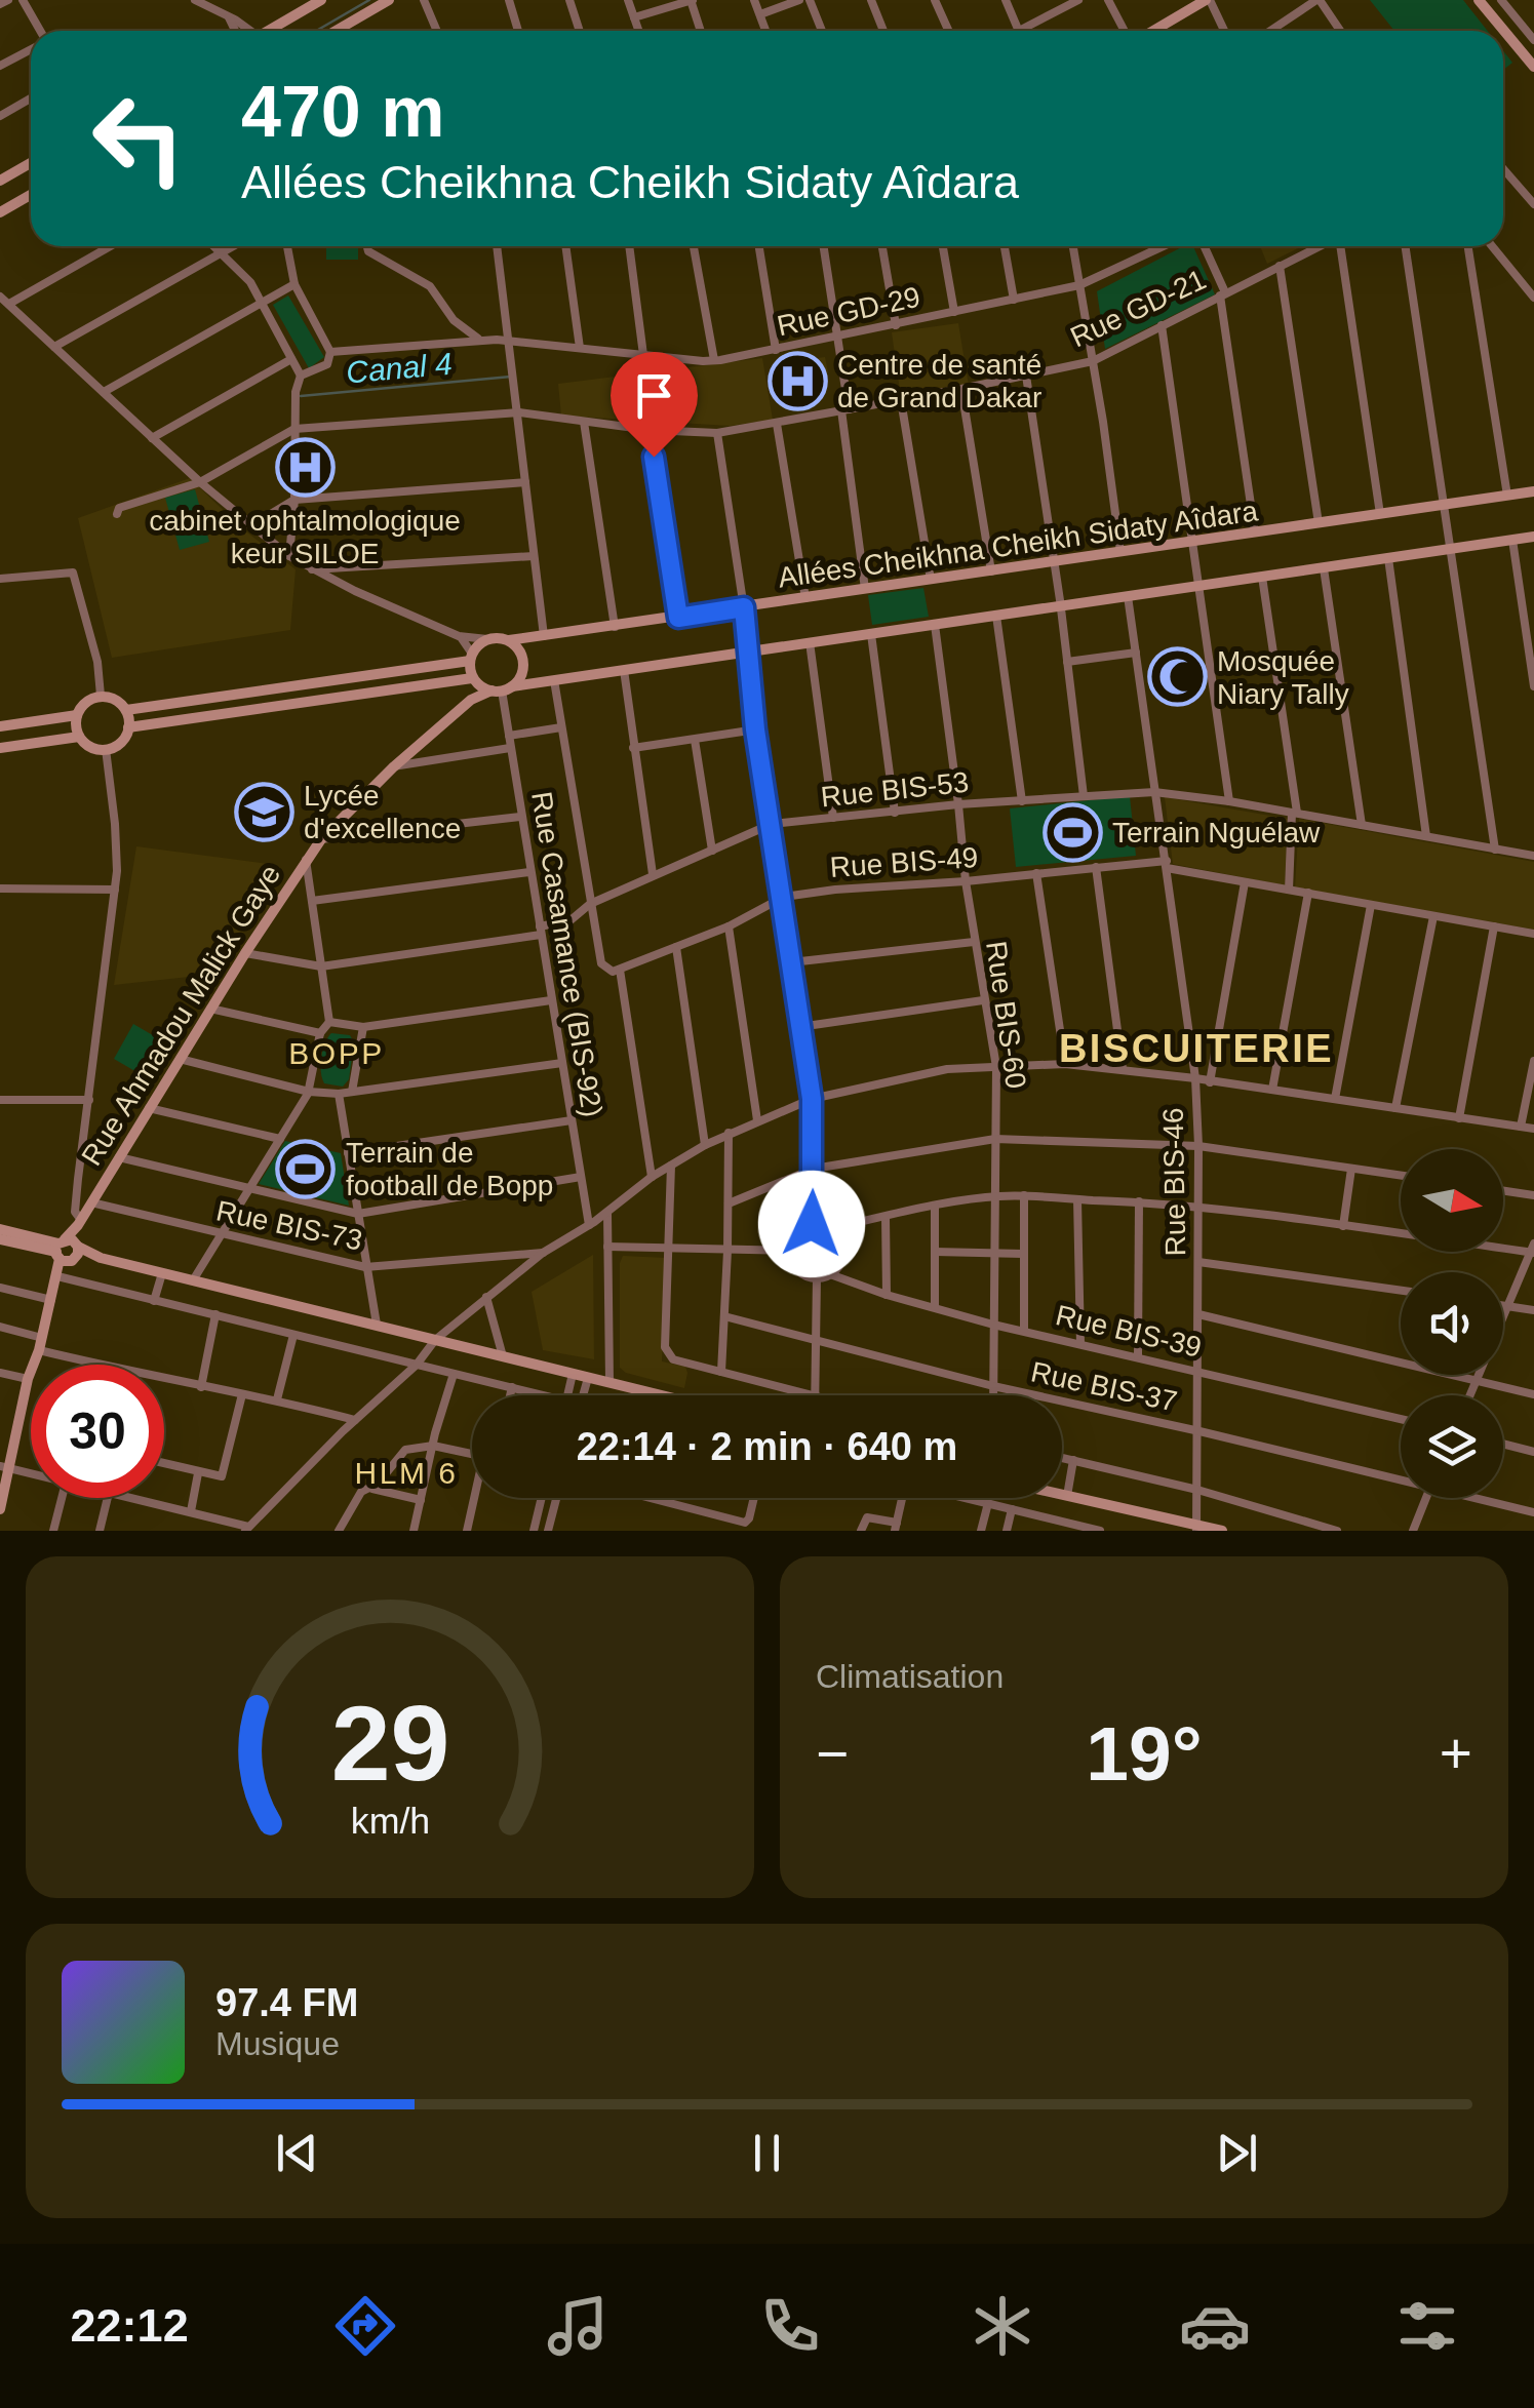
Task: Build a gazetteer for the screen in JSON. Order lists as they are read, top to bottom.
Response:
{
  "streets": {
    "main road": ["Allées Cheikhna Cheikh Sidaty Aîdara", "Rue Ahmadou Malick Gaye"],
    "street": [
      "Rue GD-21",
      "Rue GD-29",
      "Rue BIS-53",
      "Rue BIS-49",
      "Rue Casamance (BIS-92)",
      "Rue BIS-60",
      "Rue BIS-46",
      "Rue BIS-73",
      "Rue BIS-39",
      "Rue BIS-37"
    ]
  },
  "crossings": [
    ["Allées Cheikhna Cheikh Sidaty Aîdara", "Rue Casamance (BIS-92)"],
    ["Allées Cheikhna Cheikh Sidaty Aîdara", "Rue Ahmadou Malick Gaye"],
    ["Rue BIS-53", "Rue Casamance (BIS-92)"],
    ["Rue BIS-53", "Rue Ahmadou Malick Gaye"],
    ["Rue BIS-53", "Rue BIS-60"],
    ["Rue BIS-53", "Rue BIS-46"],
    ["Rue BIS-49", "Rue BIS-60"],
    ["Rue BIS-49", "Rue BIS-46"],
    ["Rue Casamance (BIS-92)", "Rue Ahmadou Malick Gaye"],
    ["Rue Ahmadou Malick Gaye", "Rue BIS-73"],
    ["Rue BIS-60", "Rue BIS-39"],
    ["Rue BIS-60", "Rue BIS-37"],
    ["Rue BIS-46", "Rue BIS-39"],
    ["Rue BIS-46", "Rue BIS-37"]
  ],
  "districts": ["BISCUITERIE", "BOPP", "HLM 6"],
  "water": ["Canal 4"],
  "places": {
    "hospital": ["Centre de santé de Grand Dakar", "cabinet ophtalmologique keur SILOE"],
    "mosque": ["Mosquée Niary Tally"],
    "school or university": ["Lycée d'excellence"],
    "sports": ["Terrain Nguélaw", "Terrain de football de Bopp"]
  },
  "north": "right",
  "page": {
    "turn": ["470 m", "Allées Cheikhna Cheikh Sidaty Aîdara"],
    "limit": "30",
    "trip": "22:14 · 2 min · 640 m",
    "tile": "Climatisation",
    "heat": ["−", "19°", "+"],
    "song": ["97.4 FM", "Musique"],
    "tabs": "22:12",
    "gauge": ["29", "km/h"]
  }
}
